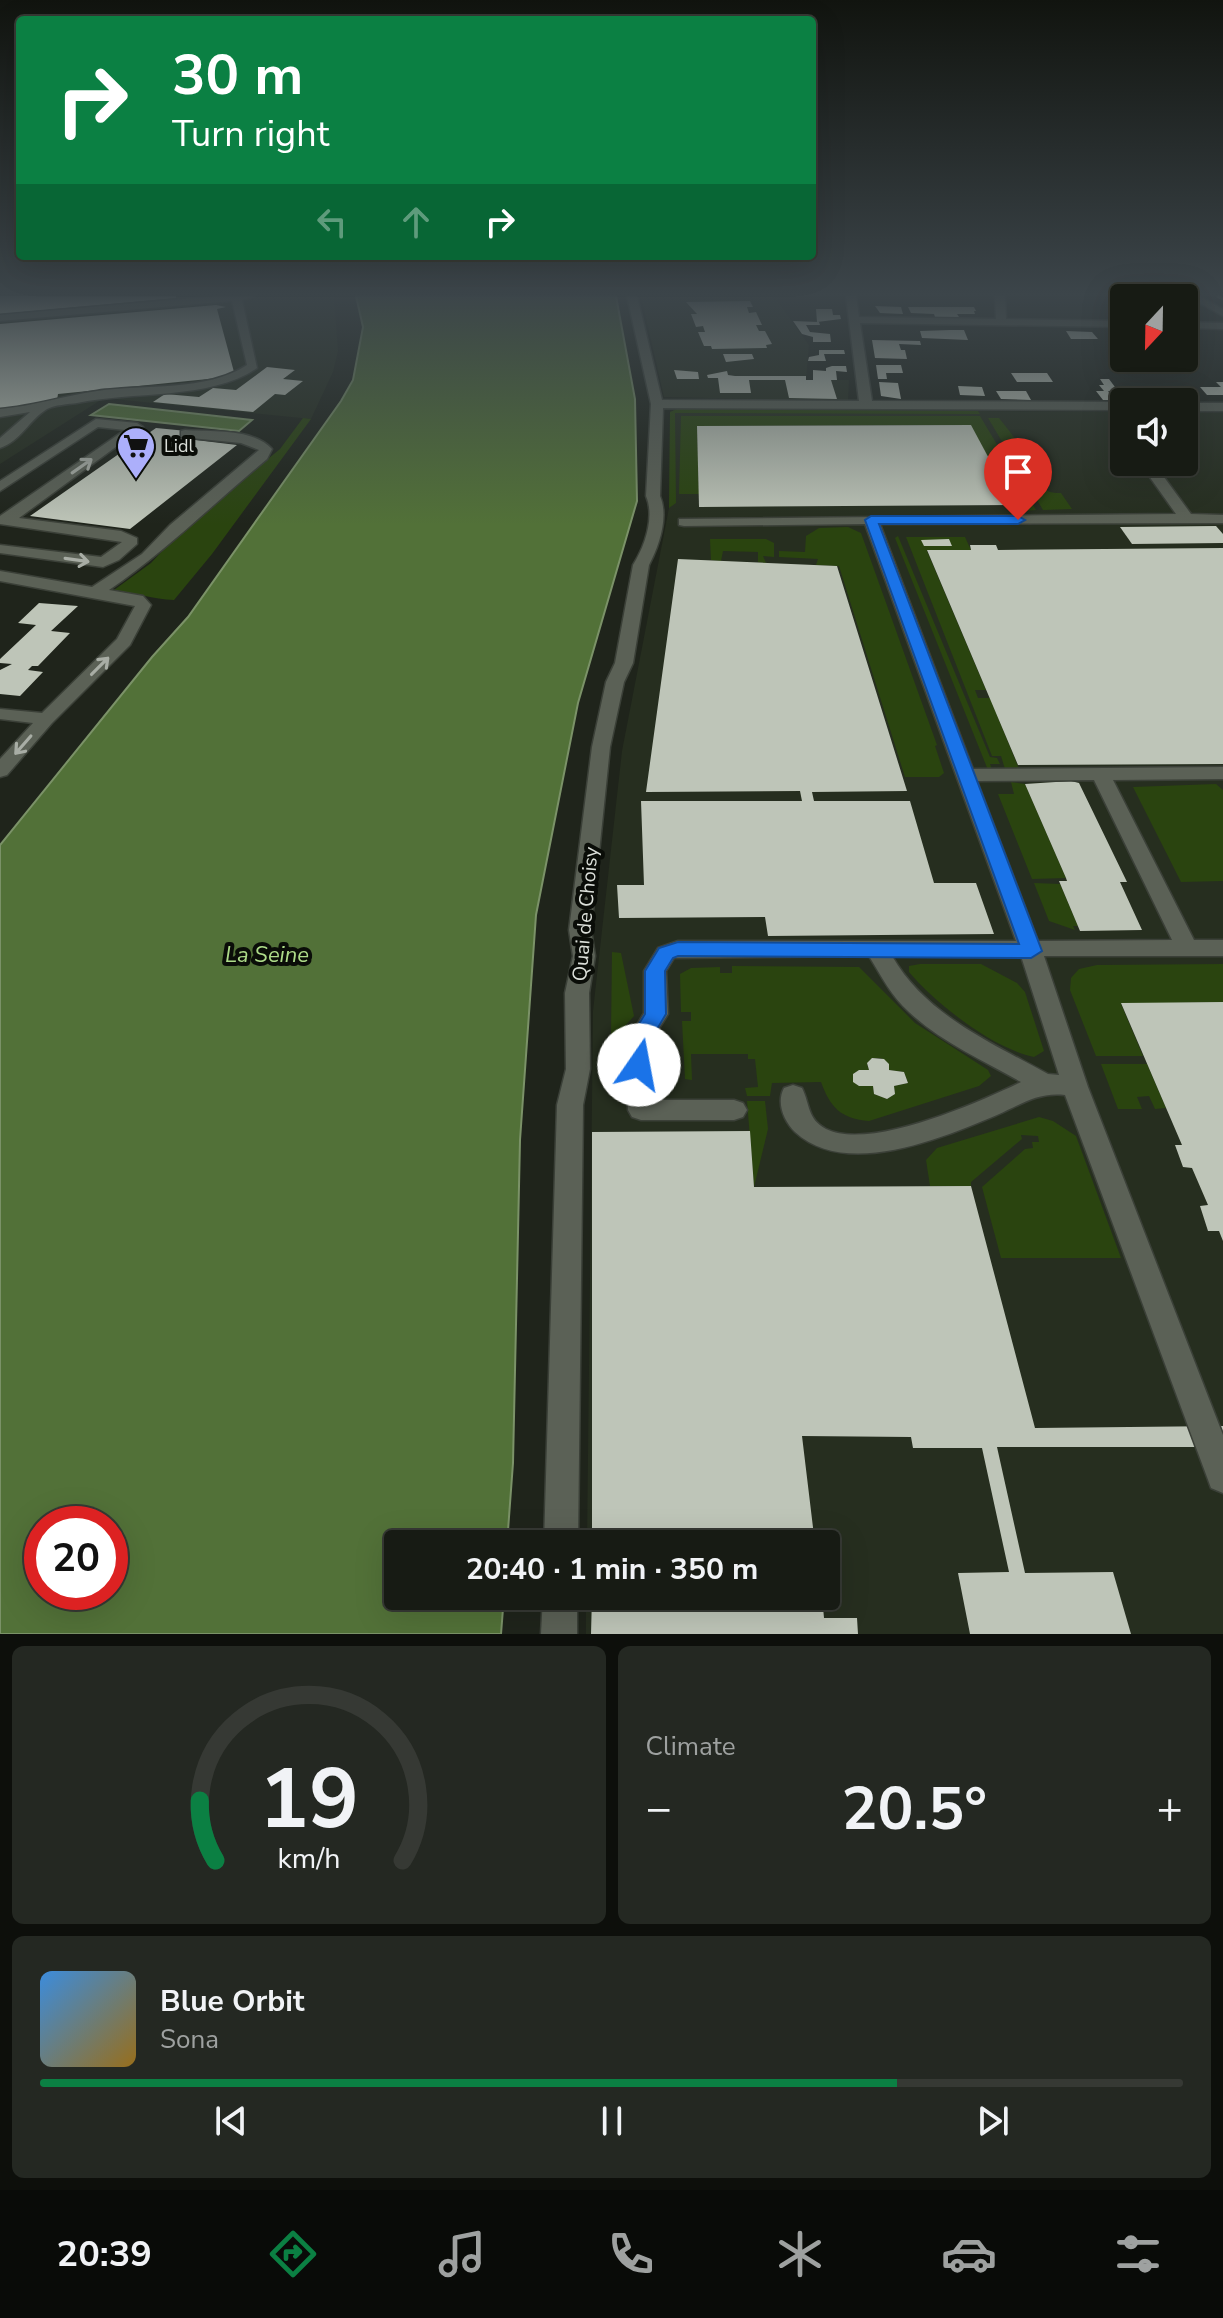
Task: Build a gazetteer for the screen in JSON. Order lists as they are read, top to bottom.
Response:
{
  "streets": {
    "street": ["Quai de Choisy"]
  },
  "water": ["La Seine"],
  "places": {
    "supermarket": ["Lidl"]
  },
  "north": "bottom",
  "page": {
    "turn": ["30 m", "Turn right"],
    "limit": "20",
    "trip": "20:40 · 1 min · 350 m",
    "tile": "Climate",
    "heat": ["−", "20.5°", "+"],
    "song": ["Blue Orbit", "Sona"],
    "tabs": "20:39",
    "gauge": ["19", "km/h"]
  }
}
